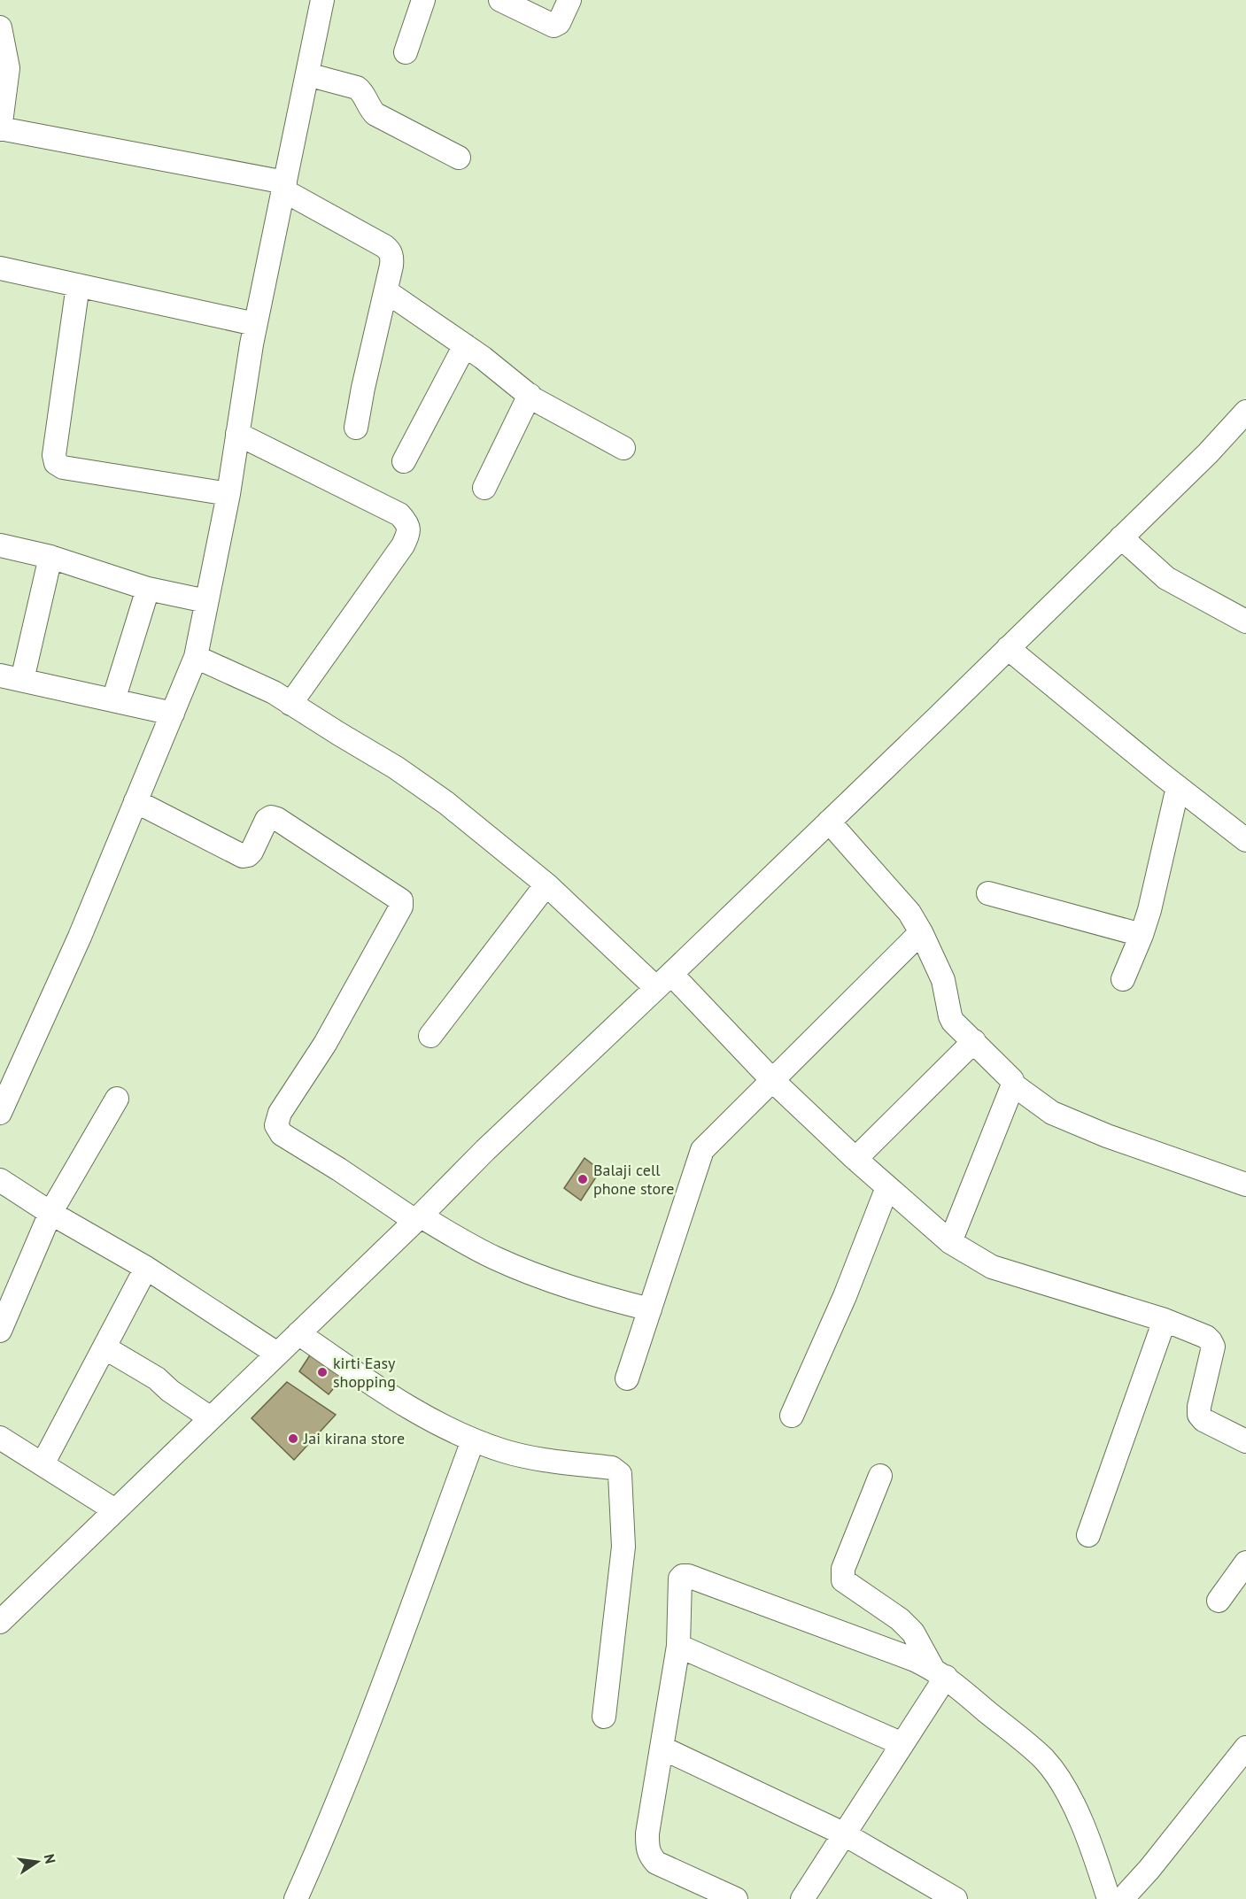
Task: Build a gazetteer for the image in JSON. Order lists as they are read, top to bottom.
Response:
{
  "places": ["Balaji cell phone store", "kirti Easy shopping", "Jai kirana store"],
  "north": "right"
}
